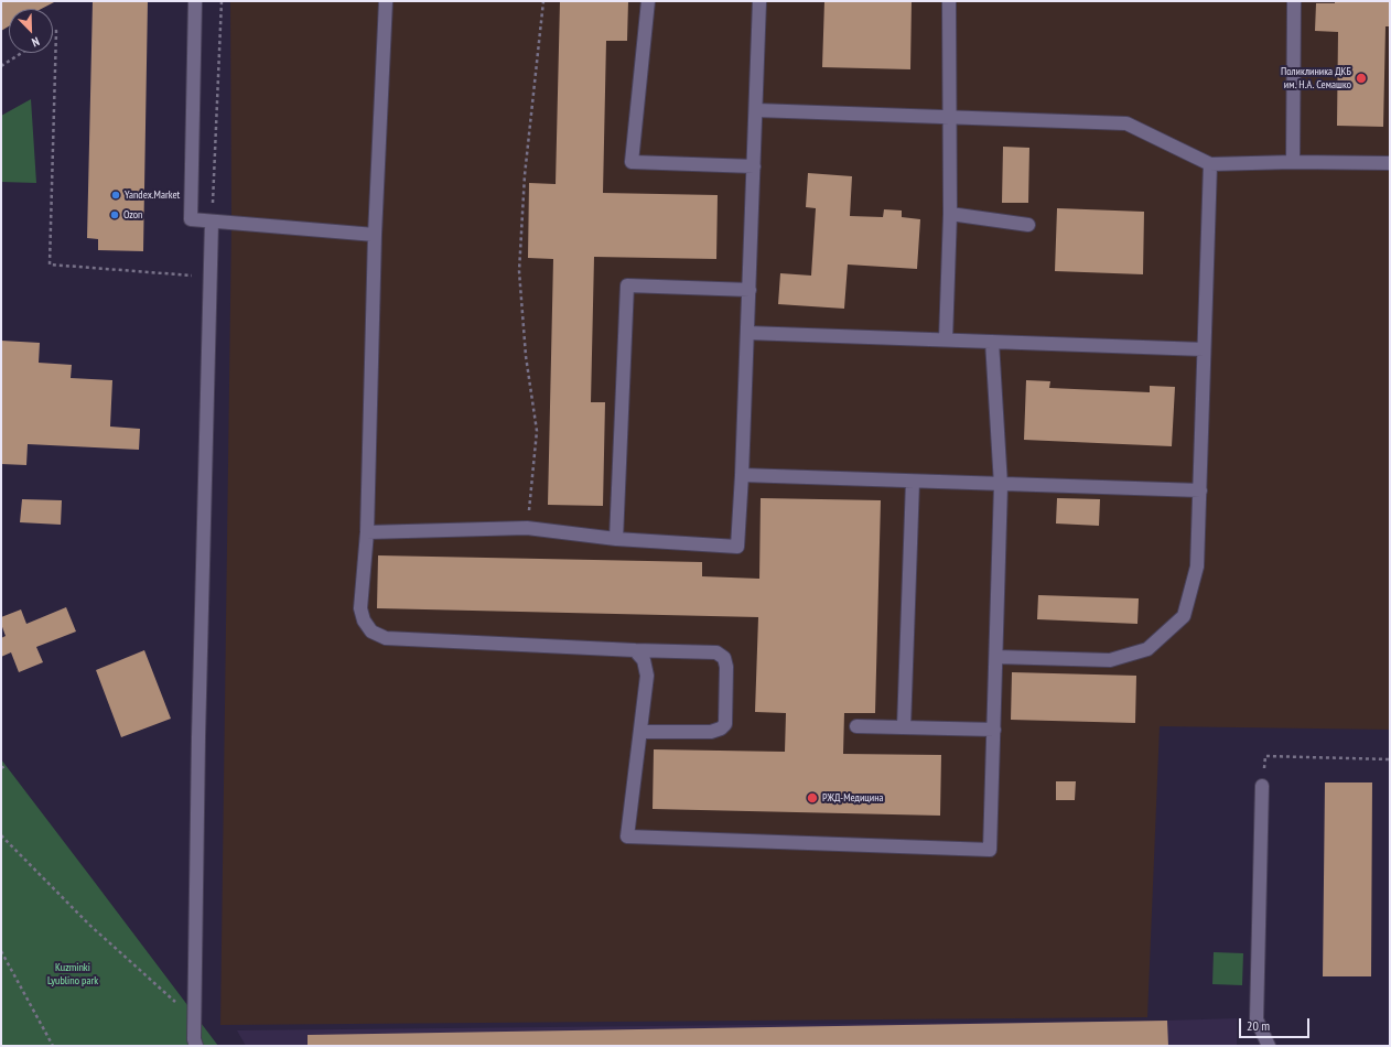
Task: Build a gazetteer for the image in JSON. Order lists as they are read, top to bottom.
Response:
{
  "parks": ["Kuzminki Lyublino park"],
  "places": [
    "Поликлиника ДКБ им. Н.А. Семашко",
    "Yandex.Market",
    "Ozon",
    "РЖД-Медицина"
  ],
  "scale_bar": "20 m",
  "north": "bottom right"
}
